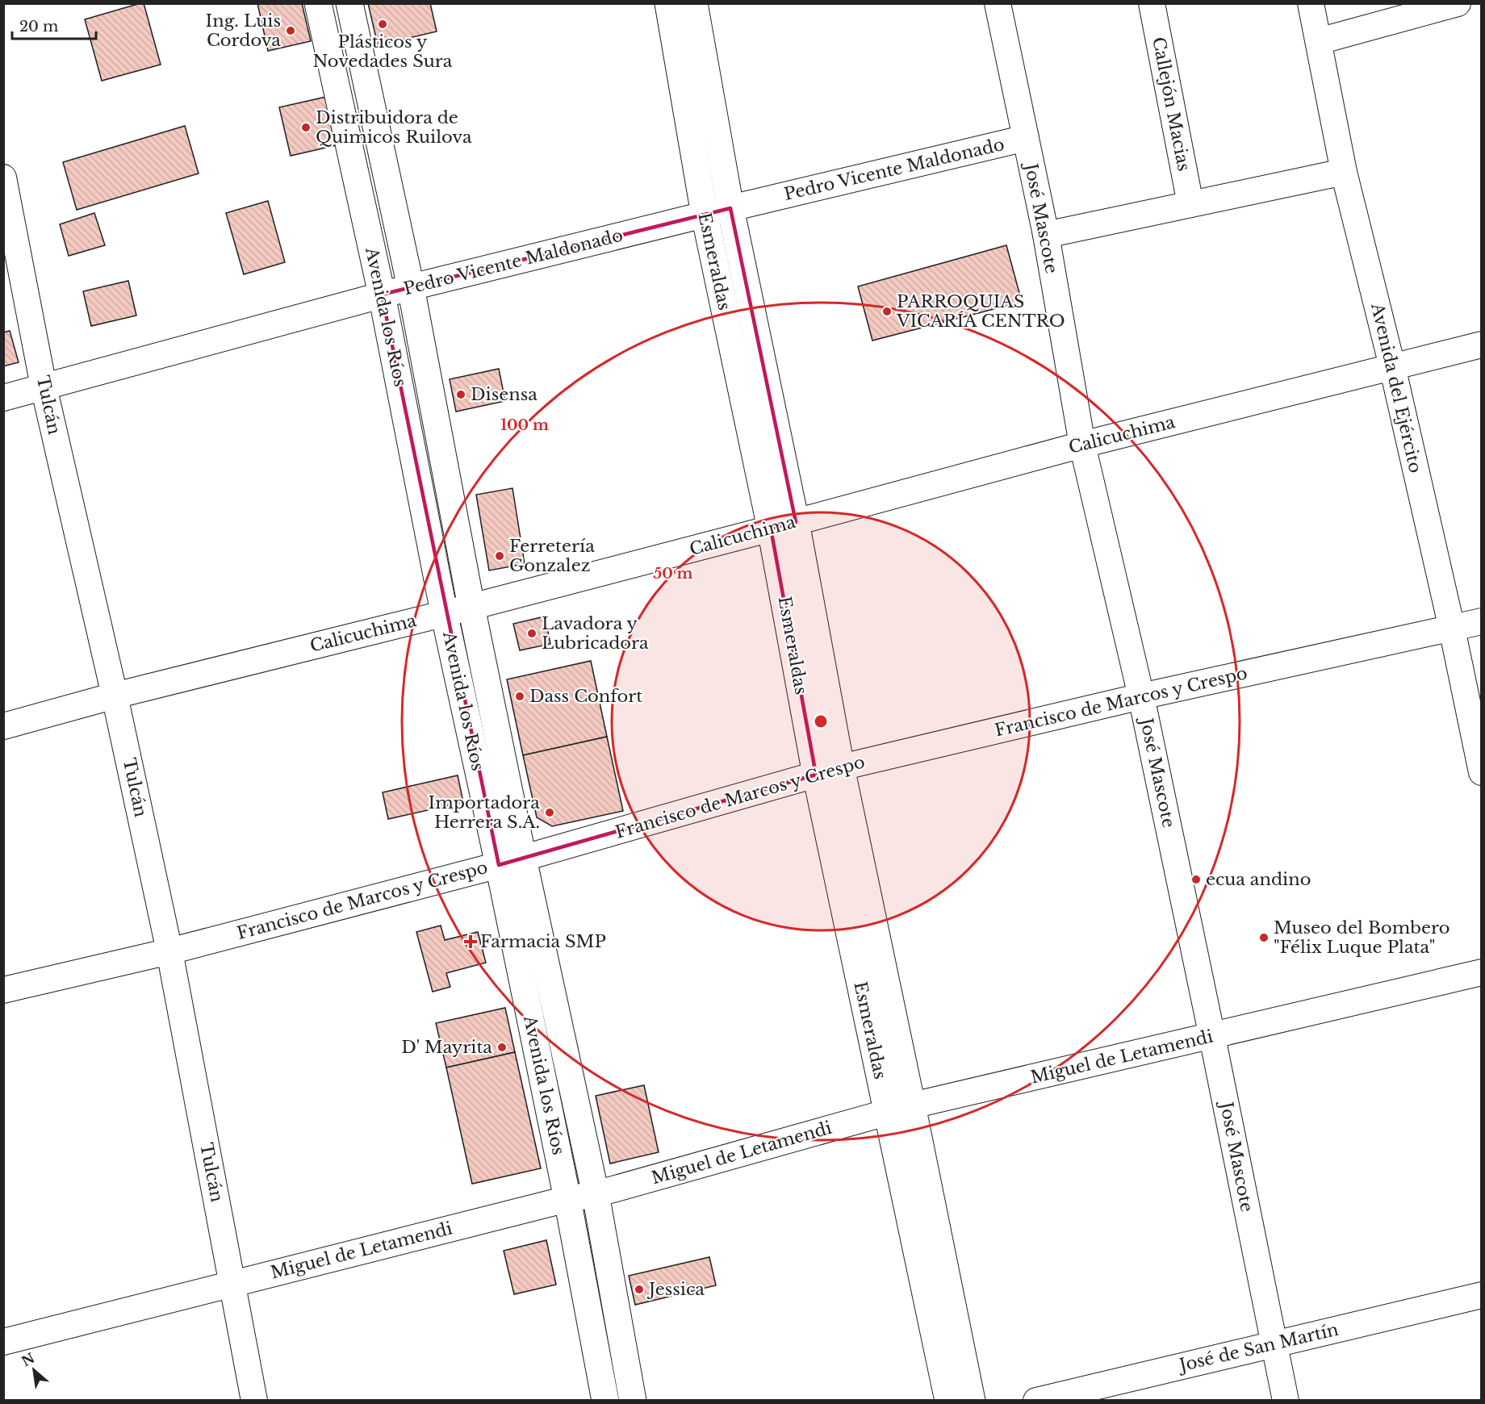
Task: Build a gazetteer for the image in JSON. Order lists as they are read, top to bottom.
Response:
{
  "streets": {
    "main road": ["Esmeraldas", "Avenida los Ríos"],
    "street": [
      "Callejón Macias",
      "Pedro Vicente Maldonado",
      "José Mascote",
      "Avenida del Ejército",
      "Tulcán",
      "Calicuchima",
      "Francisco de Marcos y Crespo",
      "Miguel de Letamendi",
      "José de San Martín"
    ]
  },
  "crossings": [
    ["Pedro Vicente Maldonado", "José Mascote"],
    ["Pedro Vicente Maldonado", "Esmeraldas"],
    ["Pedro Vicente Maldonado", "Avenida los Ríos"],
    ["Pedro Vicente Maldonado", "Tulcán"],
    ["José Mascote", "Calicuchima"],
    ["José Mascote", "Francisco de Marcos y Crespo"],
    ["José Mascote", "Miguel de Letamendi"],
    ["José Mascote", "José de San Martín"],
    ["Esmeraldas", "Calicuchima"],
    ["Esmeraldas", "Francisco de Marcos y Crespo"],
    ["Esmeraldas", "Miguel de Letamendi"],
    ["Avenida los Ríos", "Calicuchima"],
    ["Avenida los Ríos", "Francisco de Marcos y Crespo"],
    ["Avenida los Ríos", "Miguel de Letamendi"],
    ["Avenida del Ejército", "Calicuchima"],
    ["Avenida del Ejército", "Francisco de Marcos y Crespo"],
    ["Tulcán", "Calicuchima"],
    ["Tulcán", "Francisco de Marcos y Crespo"],
    ["Tulcán", "Miguel de Letamendi"]
  ],
  "places": {
    "other": [
      "Plásticos y Novedades Sura",
      "Ing. Luis Cordova",
      "Distribuidora de Quimicos Ruilova",
      "PARROQUIAS VICARÍA CENTRO",
      "Disensa",
      "Ferretería Gonzalez",
      "Lavadora y Lubricadora",
      "Dass Confort",
      "Importadora Herrera S.A.",
      "ecua andino",
      "Museo del Bombero \"Félix Luque Plata\"",
      "D' Mayrita",
      "Jessica"
    ],
    "health": ["Farmacia SMP"]
  },
  "scale_bar": "20 m",
  "north": "top left",
  "rings": ["100 m", "50 m"]
}
